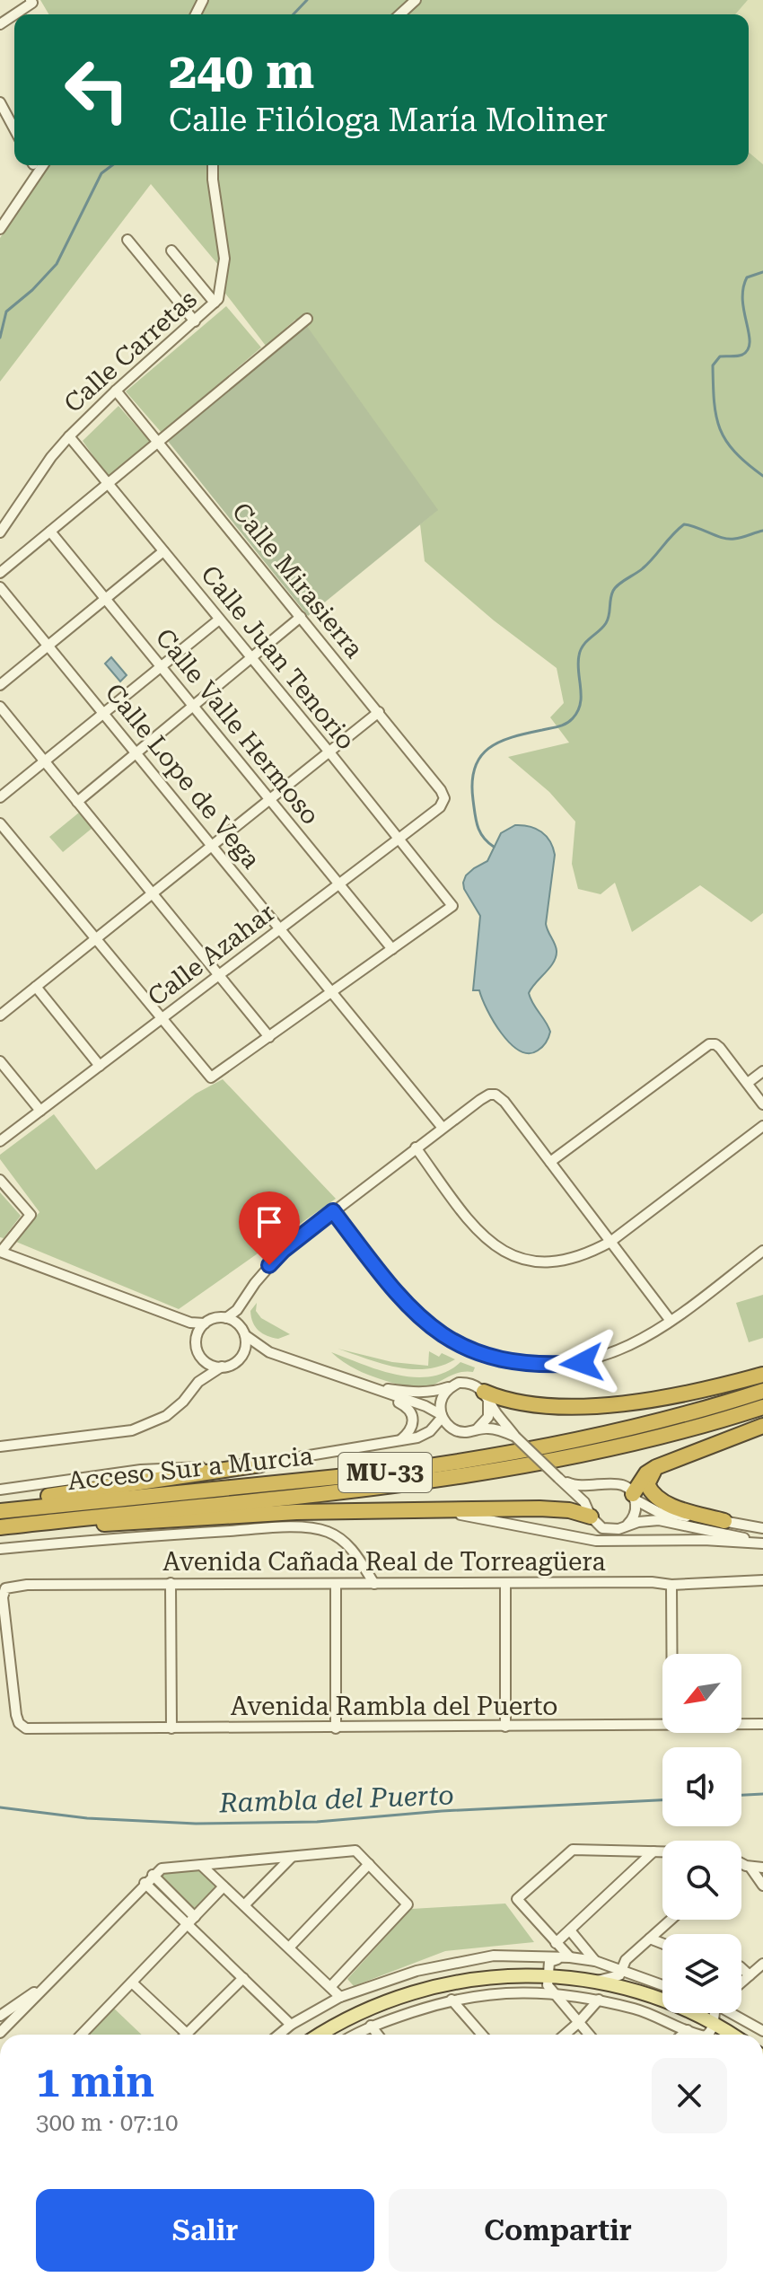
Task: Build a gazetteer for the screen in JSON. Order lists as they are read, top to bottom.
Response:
{
  "streets": {
    "highway": ["Acceso Sur a Murcia", "MU-33"],
    "street": [
      "Calle Carretas",
      "Calle Mirasierra",
      "Calle Juan Tenorio",
      "Calle Valle Hermoso",
      "Calle Lope de Vega",
      "Calle Azahar",
      "Avenida Cañada Real de Torreagüera",
      "Avenida Rambla del Puerto"
    ]
  },
  "crossings": [
    ["Calle Carretas", "Calle Mirasierra"],
    ["Calle Carretas", "Calle Juan Tenorio"],
    ["Calle Mirasierra", "Calle Azahar"],
    ["Calle Juan Tenorio", "Calle Valle Hermoso"],
    ["Calle Juan Tenorio", "Calle Azahar"],
    ["Calle Valle Hermoso", "Calle Azahar"],
    ["Calle Lope de Vega", "Calle Azahar"],
    ["Avenida Cañada Real de Torreagüera", "Avenida Rambla del Puerto"]
  ],
  "water": ["Rambla del Puerto"],
  "north": "bottom left",
  "page": {
    "turn": ["240 m", "Calle Filóloga María Moliner"],
    "heading": ["1 min", "300 m · 07:10"],
    "buttons": ["Salir", "Compartir"]
  }
}
